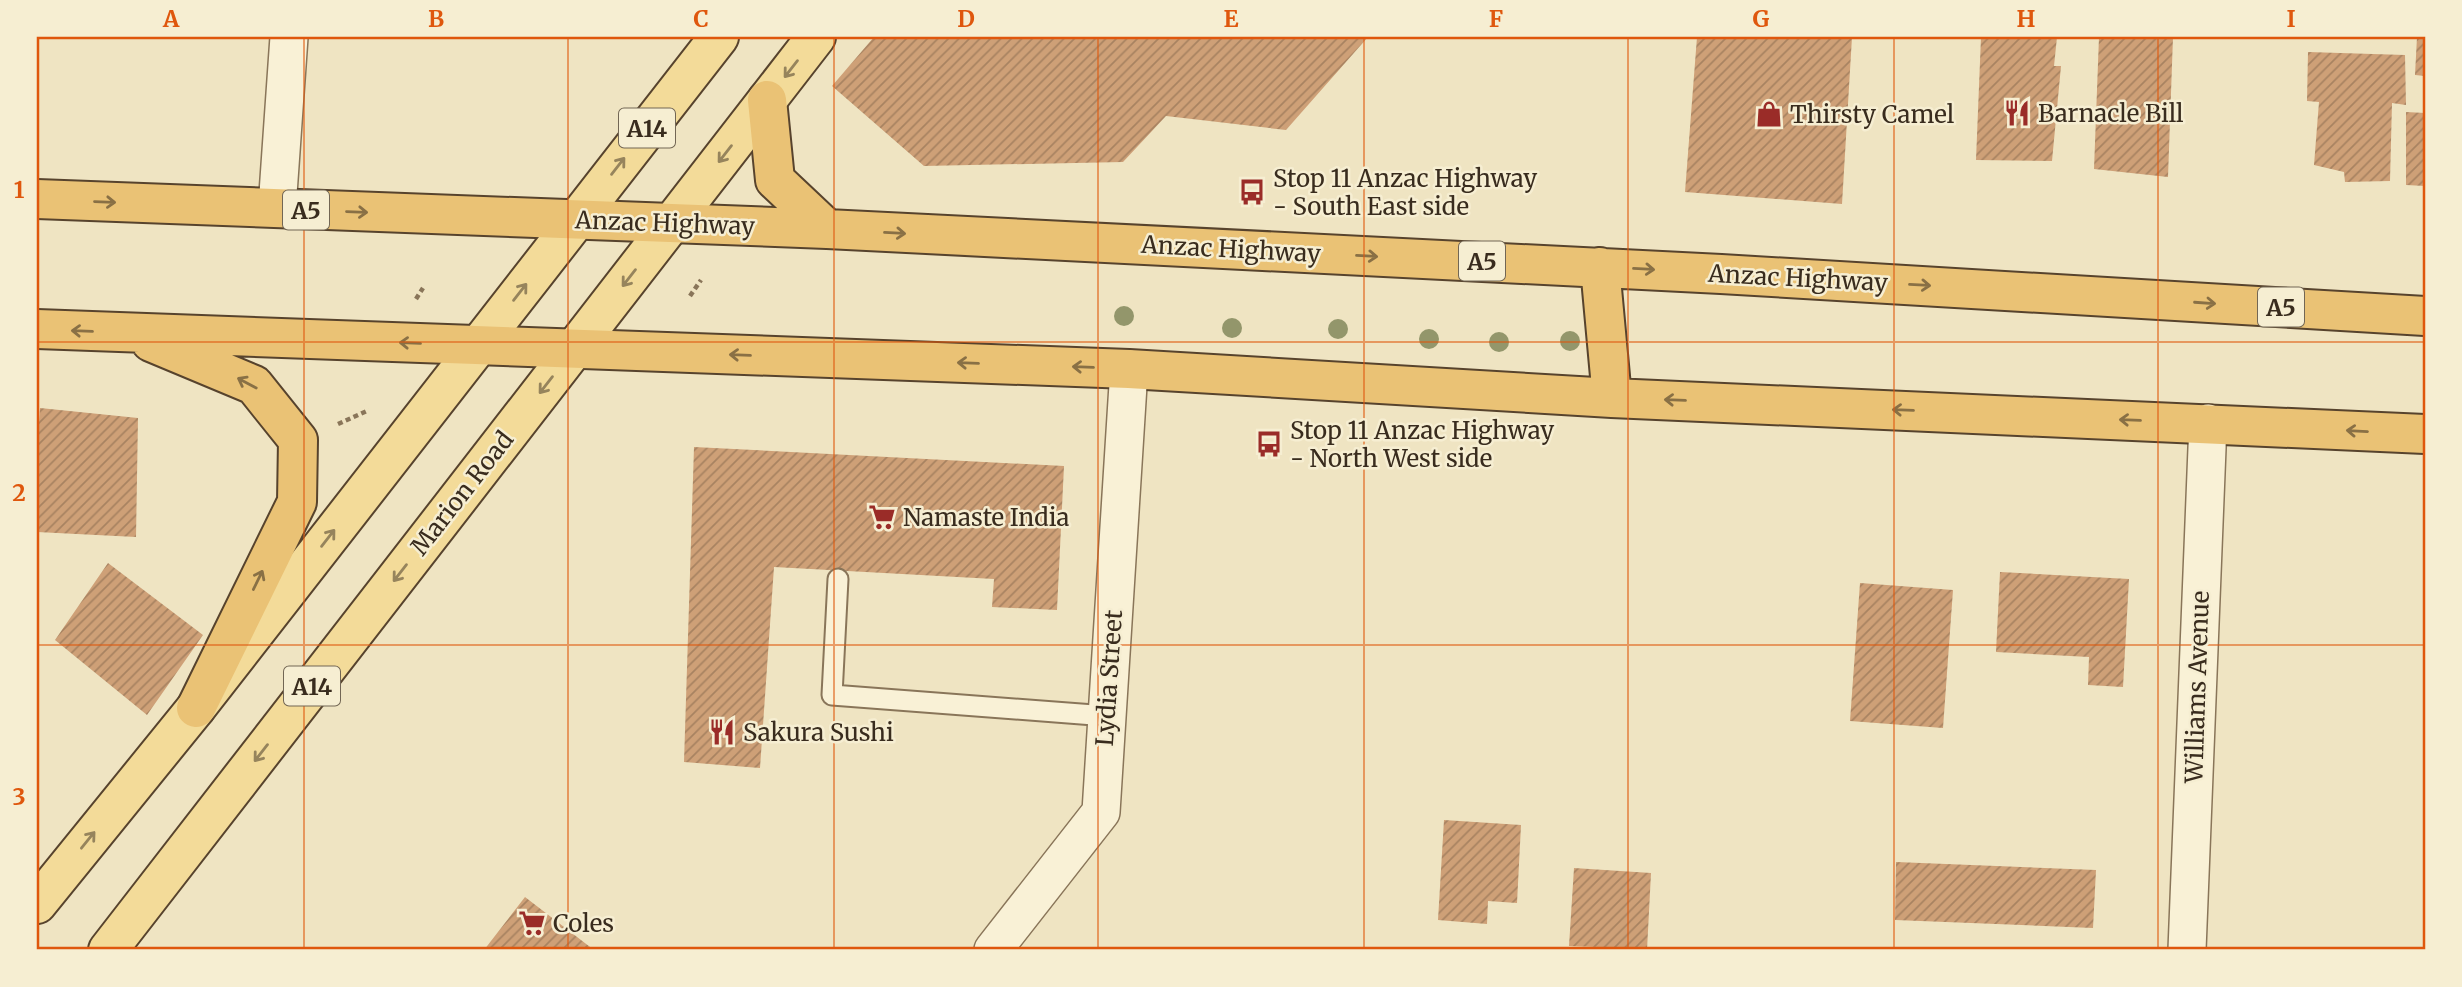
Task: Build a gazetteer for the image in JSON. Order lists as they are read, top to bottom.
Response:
{
  "streets": {
    "highway": ["A5", "Anzac Highway"],
    "main road": ["A14", "Marion Road"],
    "street": ["Lydia Street", "Williams Avenue"]
  },
  "crossings": [
    ["A14", "Anzac Highway"],
    ["Anzac Highway", "Marion Road"]
  ],
  "places": {
    "restaurant": ["Barnacle Bill", "Sakura Sushi"],
    "shop": ["Thirsty Camel"],
    "bus stop": ["Stop 11 Anzac Highway - South East side", "Stop 11 Anzac Highway - North West side"],
    "supermarket": ["Namaste India", "Coles"]
  },
  "grid": {
    "columns": [
      "A",
      "B",
      "C",
      "D",
      "E",
      "F",
      "G",
      "H",
      "I"
    ],
    "rows": ["1", "2", "3"]
  }
}
